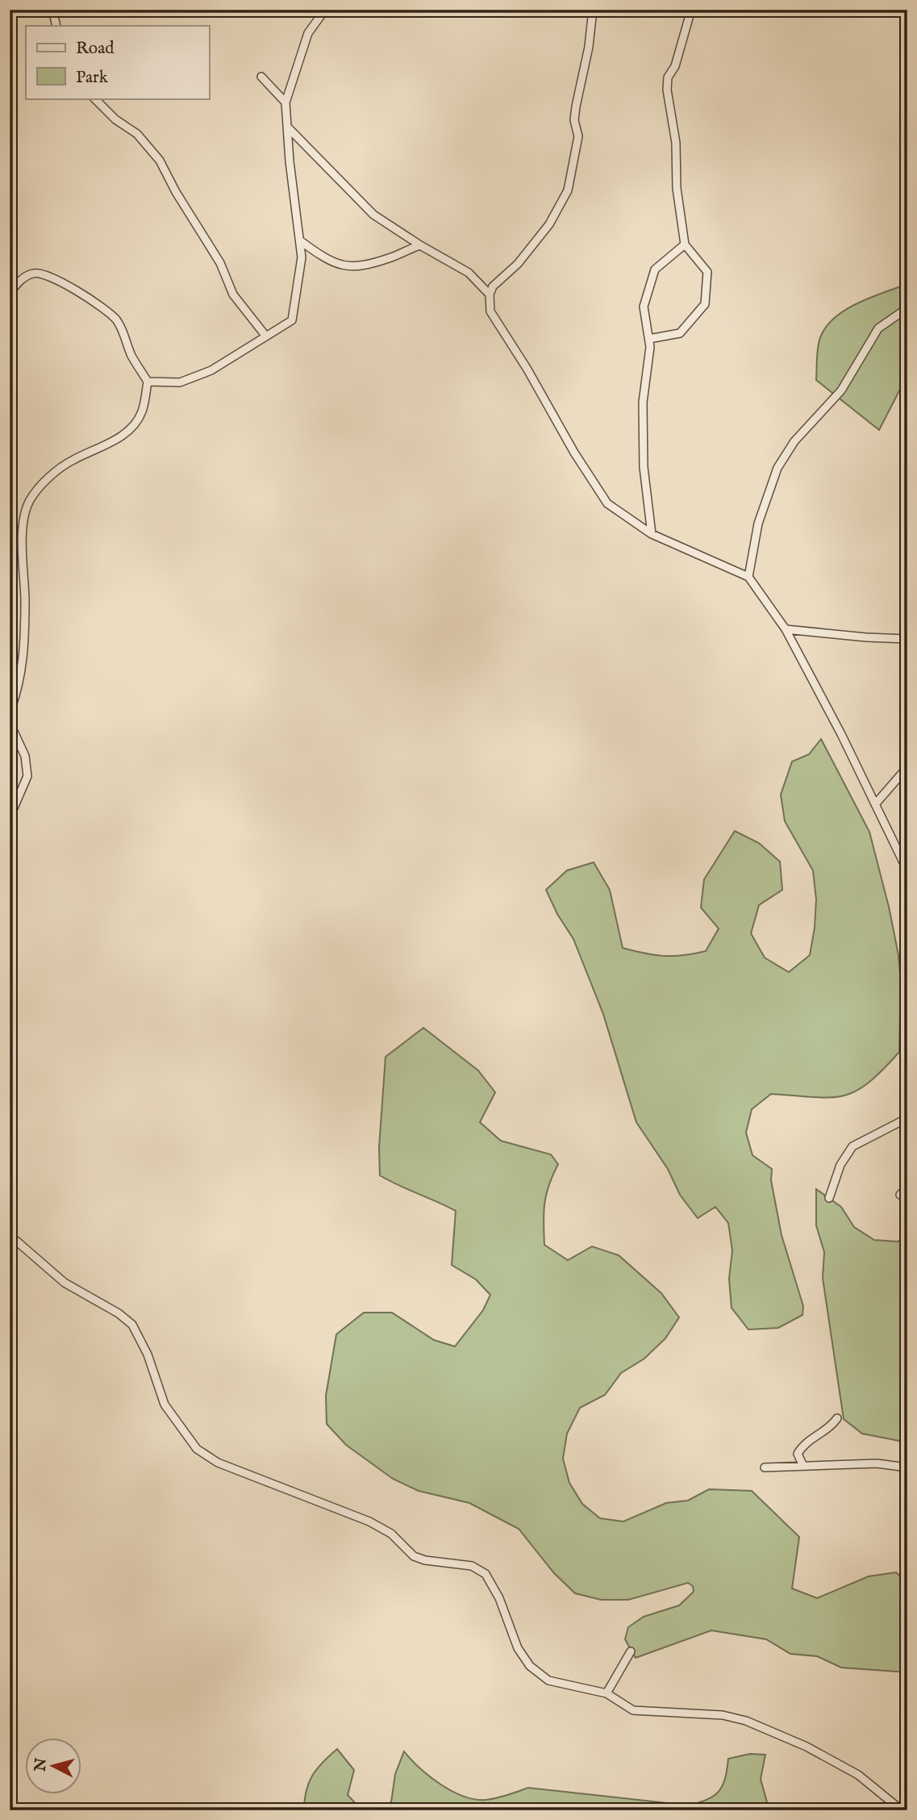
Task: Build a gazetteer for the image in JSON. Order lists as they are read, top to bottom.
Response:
{
  "legend": ["Road", "Park"],
  "north": "left"
}
